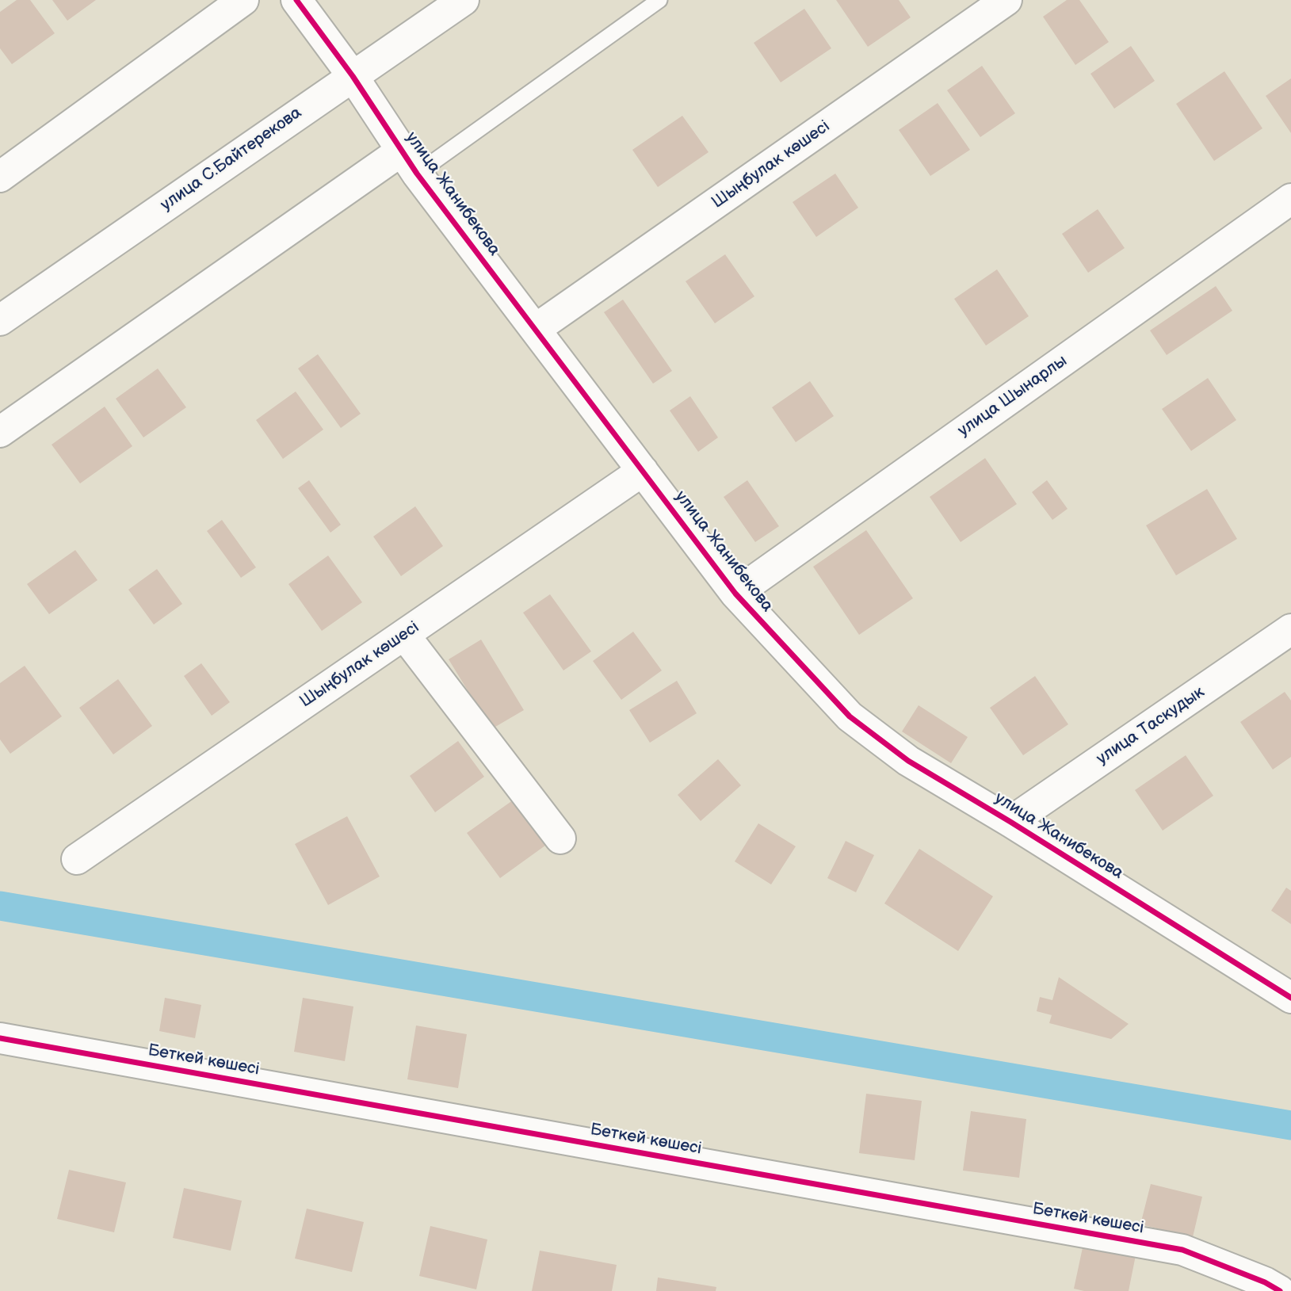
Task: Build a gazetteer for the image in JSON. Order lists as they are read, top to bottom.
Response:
{
  "streets": {
    "street": [
      "улица С.Байтерекова",
      "Шыңбулак көшесі",
      "улица Жанибекова",
      "улица Шынарлы",
      "улица Таскудык",
      "Беткей көшесі"
    ]
  },
  "crossings": [
    ["улица С.Байтерекова", "улица Жанибекова"],
    ["Шыңбулак көшесі", "улица Жанибекова"],
    ["улица Жанибекова", "улица Шынарлы"],
    ["улица Жанибекова", "улица Таскудык"]
  ]
}
